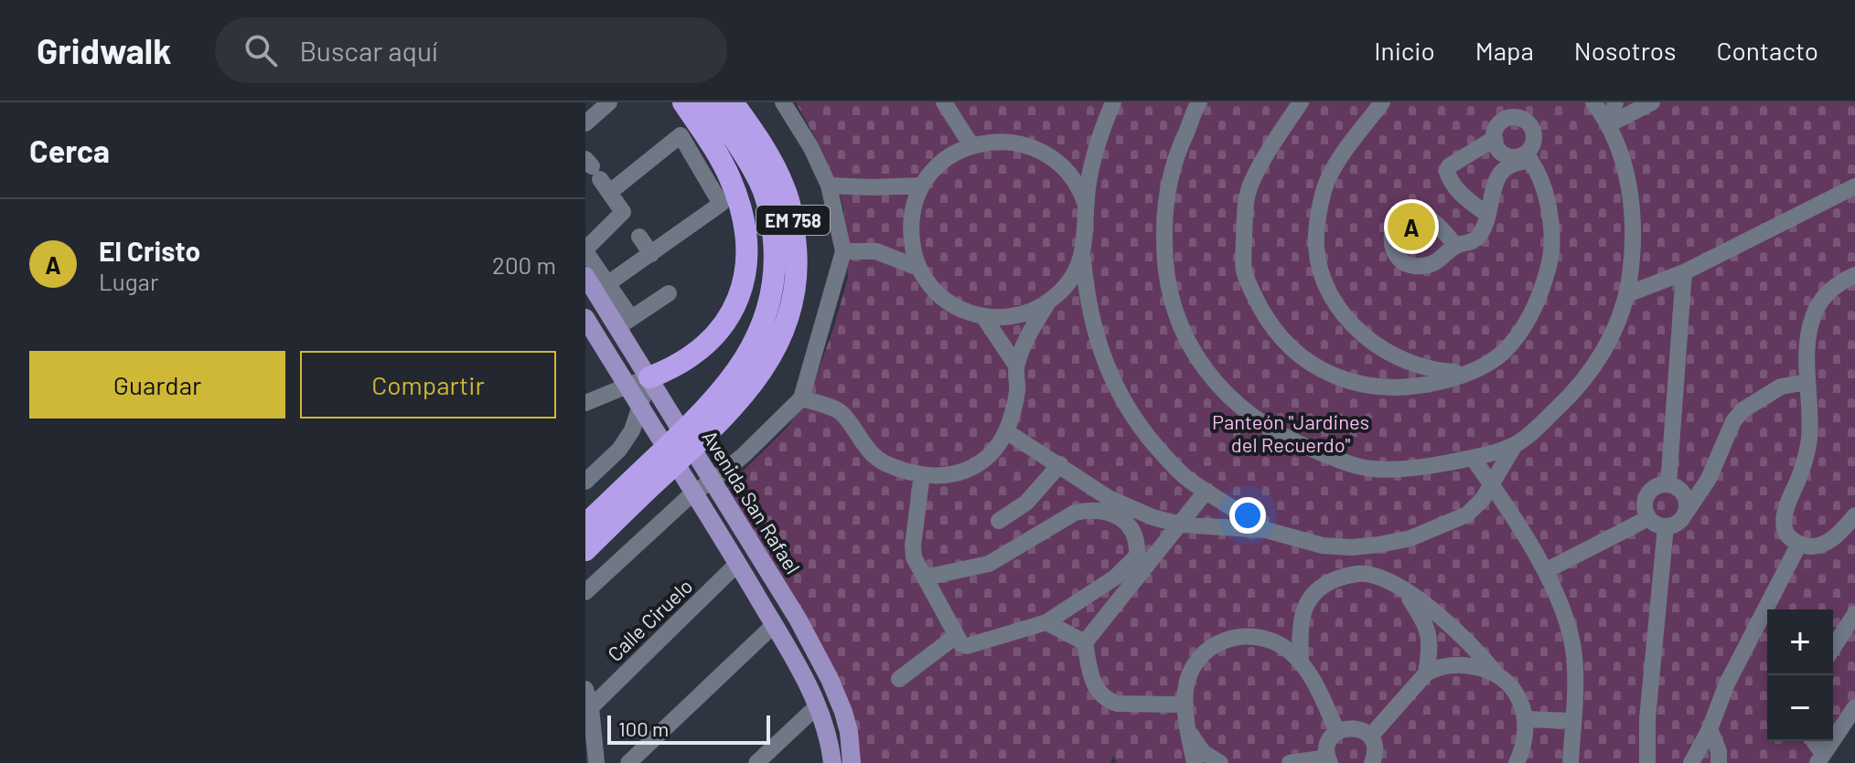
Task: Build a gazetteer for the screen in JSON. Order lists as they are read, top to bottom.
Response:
{
  "streets": {
    "highway": ["EM 758"],
    "main road": ["Avenida San Rafael"],
    "street": ["Calle Ciruelo"]
  },
  "parks": ["Panteón \"Jardines del Recuerdo\""],
  "scale_bar": "100 m",
  "page": {
    "header": "Gridwalk",
    "search": "Buscar aquí",
    "nav": [
      "Inicio",
      "Mapa",
      "Nosotros",
      "Contacto"
    ],
    "heading": "Cerca",
    "list": [
      {
        "mark": "A",
        "name": "El Cristo",
        "note": "Lugar",
        "value": "200 m"
      }
    ],
    "pins": "A",
    "buttons": ["Guardar", "Compartir"],
    "map_buttons": ["+", "−"],
    "scale": "100 m"
  }
}
